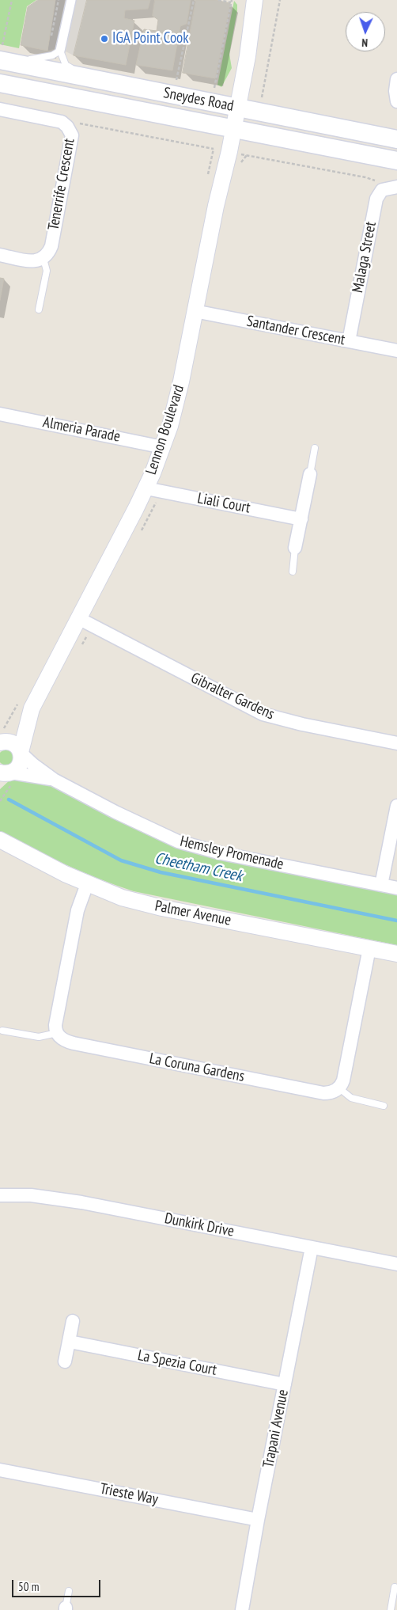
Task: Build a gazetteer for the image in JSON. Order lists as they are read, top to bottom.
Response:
{
  "streets": {
    "main road": ["Sneydes Road"],
    "street": [
      "Tenerrife Crescent",
      "Malaga Street",
      "Santander Crescent",
      "Almeria Parade",
      "Lennon Boulevard",
      "Liali Court",
      "Gibralter Gardens",
      "Hemsley Promenade",
      "Palmer Avenue",
      "La Coruna Gardens",
      "Dunkirk Drive",
      "La Spezia Court",
      "Trapani Avenue",
      "Trieste Way"
    ]
  },
  "crossings": [
    ["Sneydes Road", "Lennon Boulevard"],
    ["Malaga Street", "Santander Crescent"],
    ["Santander Crescent", "Lennon Boulevard"],
    ["Almeria Parade", "Lennon Boulevard"],
    ["Lennon Boulevard", "Liali Court"],
    ["Lennon Boulevard", "Gibralter Gardens"],
    ["Lennon Boulevard", "Hemsley Promenade"],
    ["Dunkirk Drive", "Trapani Avenue"],
    ["La Spezia Court", "Trapani Avenue"],
    ["Trapani Avenue", "Trieste Way"]
  ],
  "water": ["Cheetham Creek"],
  "places": ["IGA Point Cook"],
  "scale_bar": "50 m",
  "north": "bottom"
}
